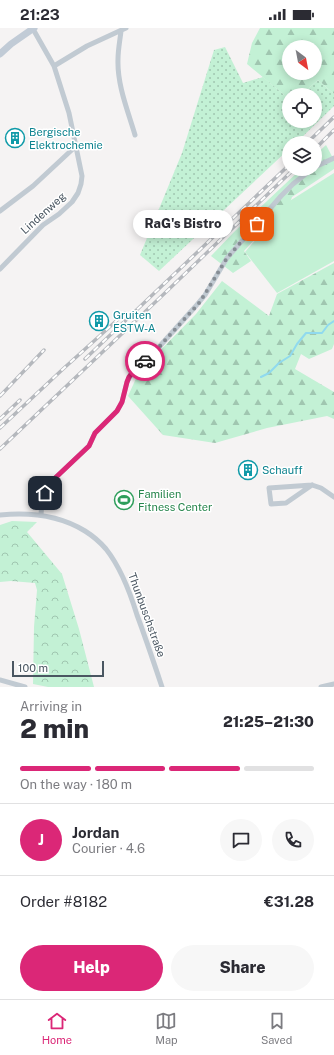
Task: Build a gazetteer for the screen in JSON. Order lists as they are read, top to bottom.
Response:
{
  "streets": {
    "street": ["Lindenweg", "Thunbuschstraße"]
  },
  "places": {
    "building": ["Bergische Elektrochemie", "Gruiten ESTW-A", "Schauff"],
    "other": ["RaG's Bistro"],
    "sports": ["Familien Fitness Center"]
  },
  "scale_bar": "100 m",
  "north": "bottom right",
  "page": {
    "status": "21:23",
    "bubble": "RaG's Bistro",
    "scale": "100 m",
    "heading": ["2 min", "Arriving in", "21:25–21:30"],
    "panel": [
      "Jordan",
      "Courier · 4.6",
      "Order #8182",
      "€31.28"
    ],
    "bar": "On the way · 180 m",
    "round": "J",
    "buttons": ["Help", "Share"],
    "tabs": ["Home", "Map", "Saved"]
  }
}
